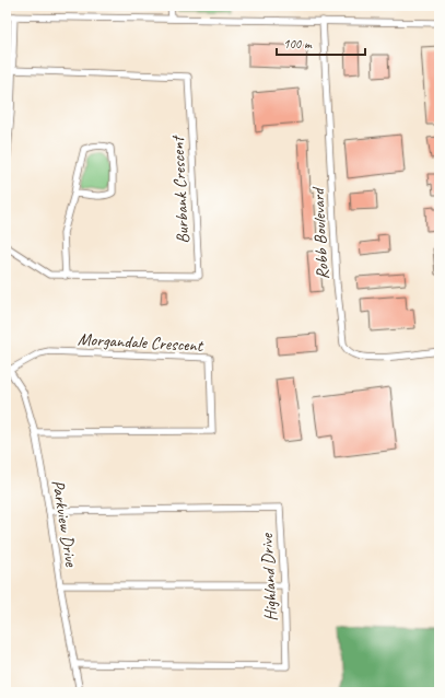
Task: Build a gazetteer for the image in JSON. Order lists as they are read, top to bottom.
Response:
{
  "streets": {
    "street": [
      "Burbank Crescent",
      "Robb Boulevard",
      "Morgandale Crescent",
      "Parkview Drive",
      "Highland Drive"
    ]
  },
  "crossings": [
    ["Morgandale Crescent", "Parkview Drive"],
    ["Parkview Drive", "Highland Drive"]
  ],
  "scale_bar": "100 m"
}
